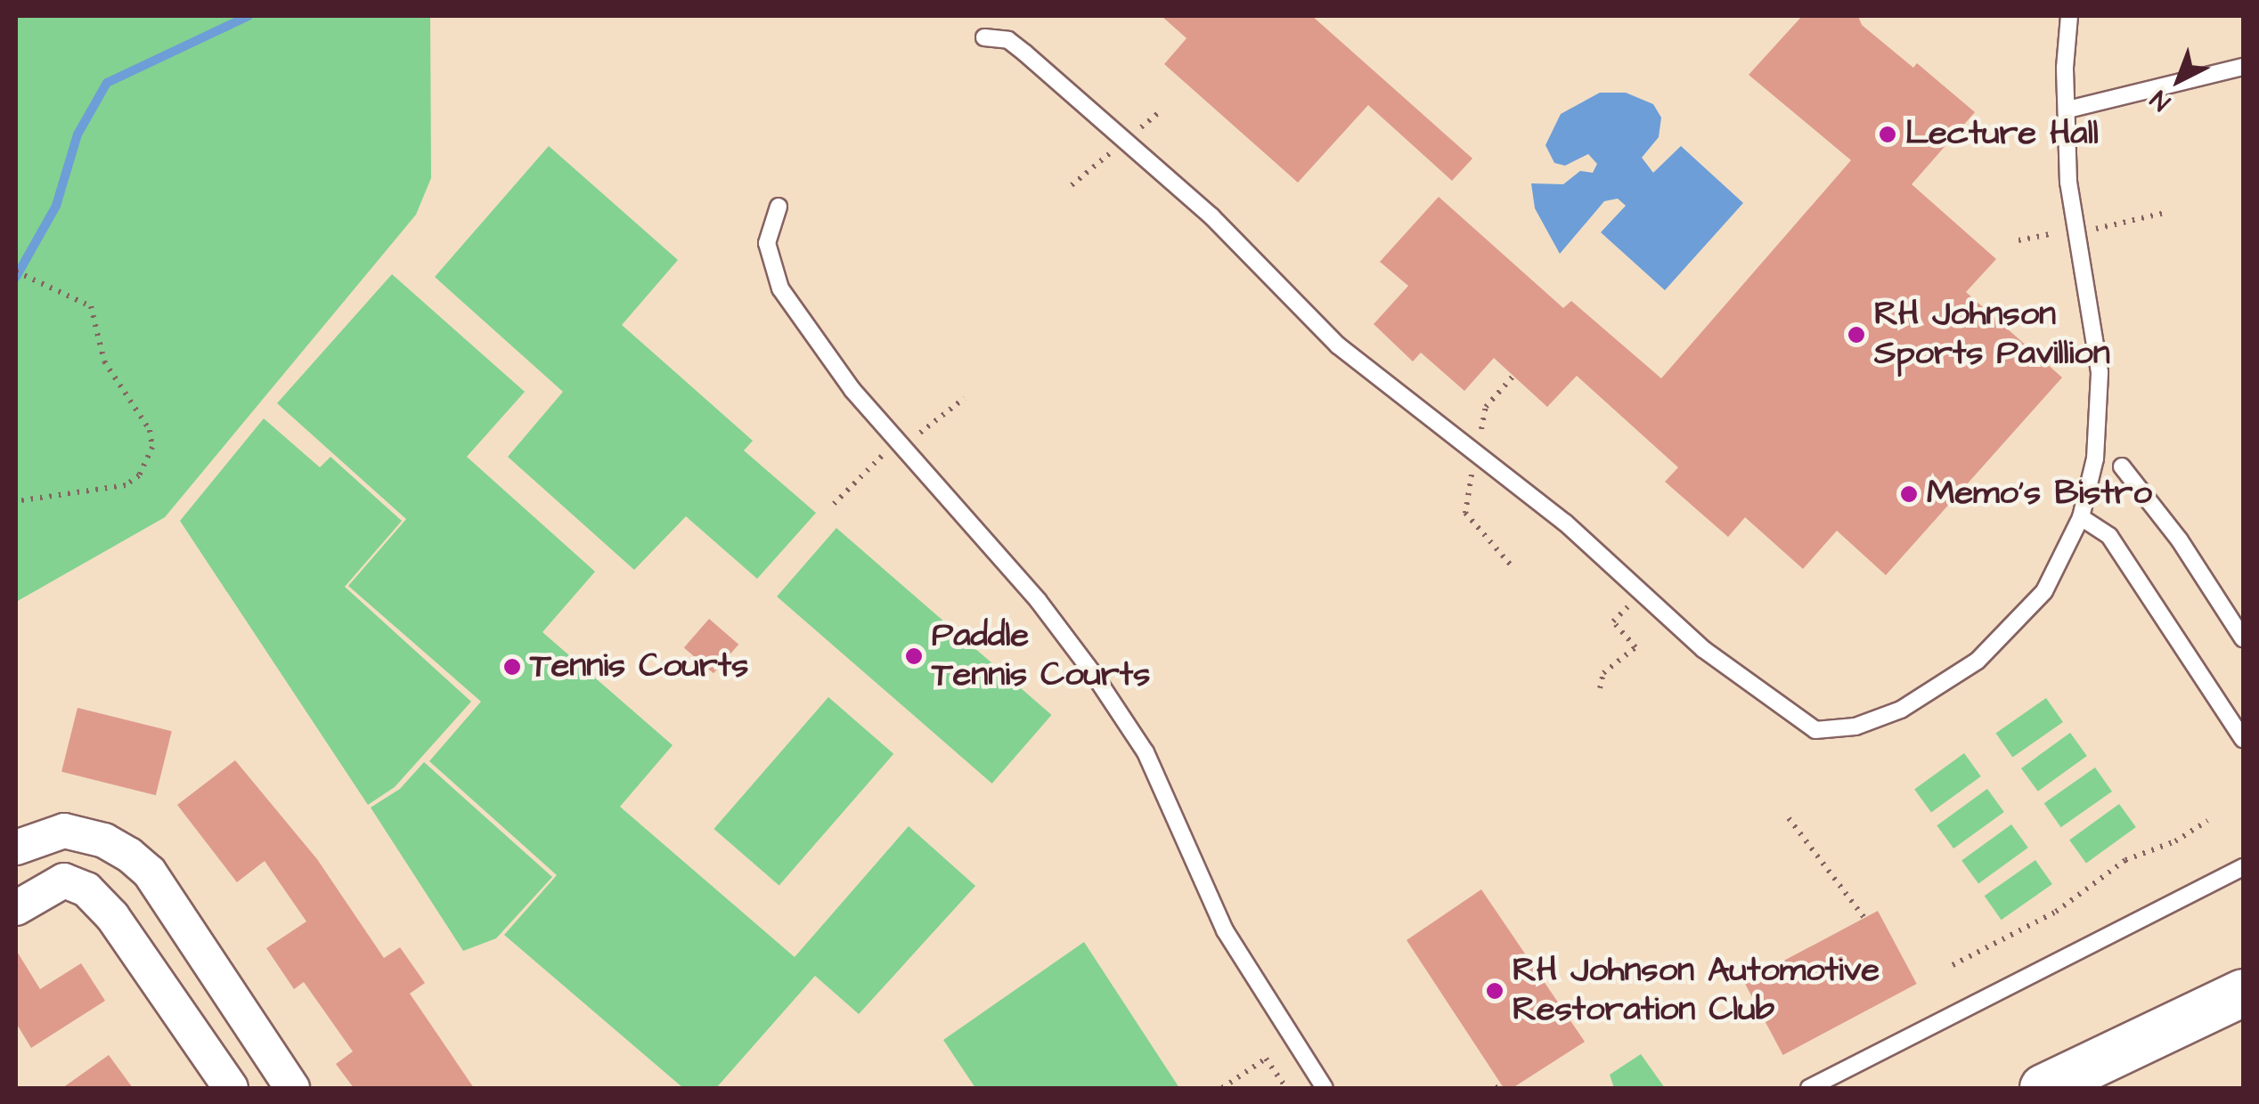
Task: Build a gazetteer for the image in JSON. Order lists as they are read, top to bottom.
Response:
{
  "places": [
    "Lecture Hall",
    "RH Johnson Sports Pavillion",
    "Memo's Bistro",
    "Paddle Tennis Courts",
    "Tennis Courts",
    "RH Johnson Automotive Restoration Club"
  ],
  "north": "bottom left"
}
